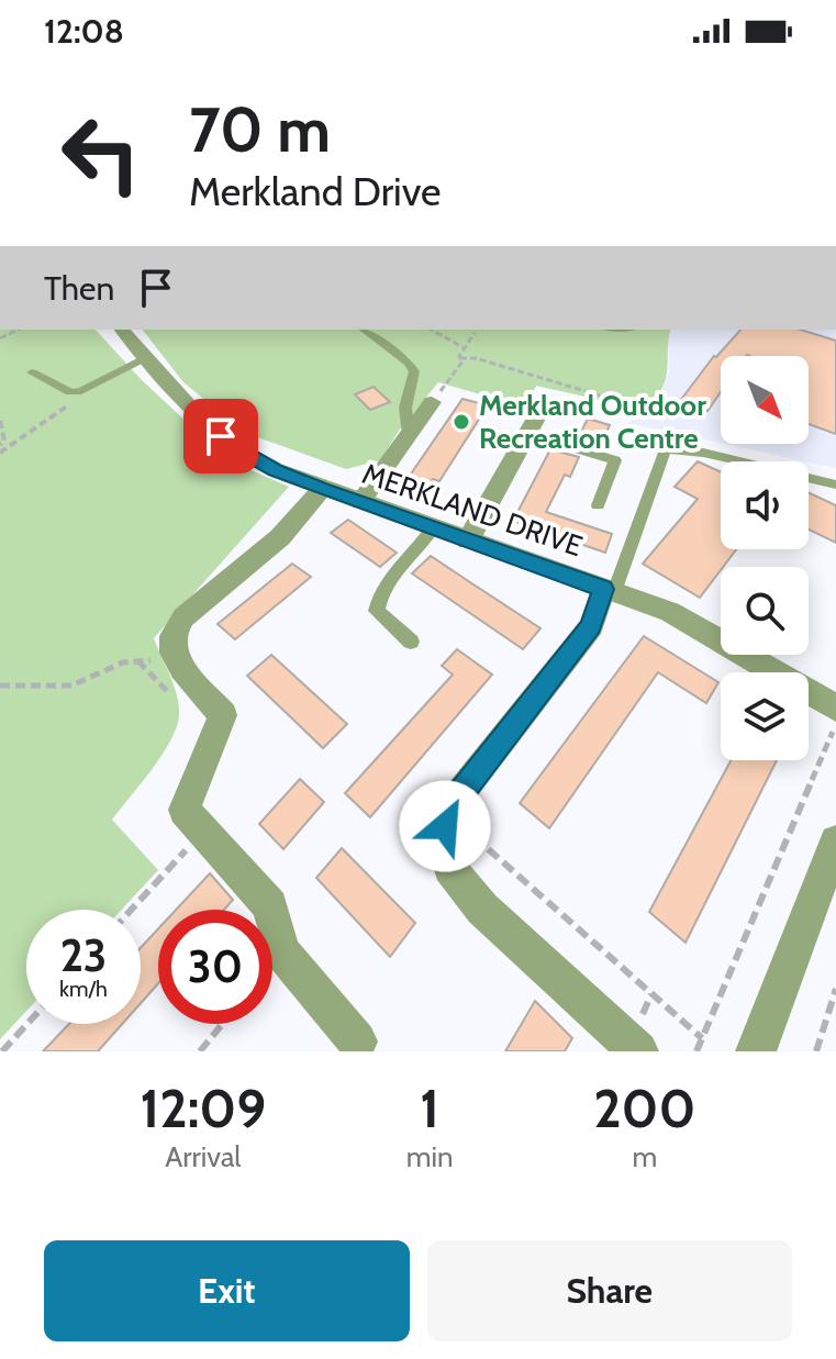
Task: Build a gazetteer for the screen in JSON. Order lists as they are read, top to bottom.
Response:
{
  "streets": {
    "street": ["MERKLAND DRIVE"]
  },
  "places": ["Merkland Outdoor Recreation Centre"],
  "north": "bottom right",
  "page": {
    "status": "12:08",
    "turn": ["70 m", "Merkland Drive"],
    "then": "Then",
    "speed": "23 km/h",
    "limit": "30",
    "eta": [
      "12:09",
      "Arrival",
      "1",
      "min",
      "200",
      "m"
    ],
    "buttons": ["Exit", "Share"]
  }
}
